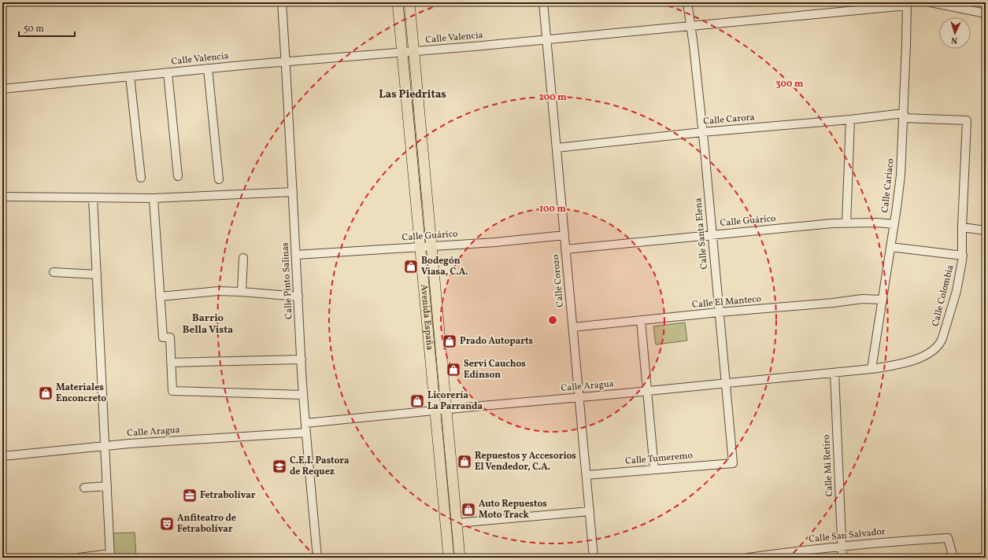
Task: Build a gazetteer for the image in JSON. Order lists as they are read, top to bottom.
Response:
{
  "streets": {
    "main road": ["Avenida España"],
    "street": [
      "Calle Valencia",
      "Calle Carora",
      "Calle Cariaco",
      "Calle Guárico",
      "Calle Santa Elena",
      "Calle Pinto Salinas",
      "Calle Corozo",
      "Calle Colombia",
      "Calle El Manteco",
      "Calle Aragua",
      "Calle Tumeremo",
      "Calle Mi Retiro",
      "Calle San Salvador"
    ]
  },
  "crossings": [
    ["Calle Valencia", "Calle Cariaco"],
    ["Calle Valencia", "Calle Santa Elena"],
    ["Calle Valencia", "Calle Pinto Salinas"],
    ["Calle Valencia", "Calle Corozo"],
    ["Calle Valencia", "Avenida España"],
    ["Calle Carora", "Calle Cariaco"],
    ["Calle Carora", "Calle Santa Elena"],
    ["Calle Carora", "Calle Corozo"],
    ["Calle Carora", "Calle Colombia"],
    ["Calle Cariaco", "Calle Guárico"],
    ["Calle Cariaco", "Calle Colombia"],
    ["Calle Cariaco", "Calle El Manteco"],
    ["Calle Cariaco", "Calle Aragua"],
    ["Calle Guárico", "Calle Santa Elena"],
    ["Calle Guárico", "Calle Pinto Salinas"],
    ["Calle Guárico", "Calle Corozo"],
    ["Calle Guárico", "Avenida España"],
    ["Calle Santa Elena", "Calle El Manteco"],
    ["Calle Santa Elena", "Calle Aragua"],
    ["Calle Santa Elena", "Calle Tumeremo"],
    ["Calle Pinto Salinas", "Calle Aragua"],
    ["Calle Corozo", "Calle El Manteco"],
    ["Calle Corozo", "Calle Aragua"],
    ["Calle Corozo", "Calle Tumeremo"],
    ["Calle Colombia", "Calle Aragua"],
    ["Avenida España", "Calle Aragua"],
    ["Calle Aragua", "Calle Mi Retiro"],
    ["Calle Mi Retiro", "Calle San Salvador"]
  ],
  "districts": ["Las Piedritas", "Barrio Bella Vista"],
  "places": {
    "shop": [
      "Bodegón Viasa, C.A.",
      "Prado Autoparts",
      "Servi Cauchos Edinson",
      "Materiales Enconcreto",
      "Licorería La Parranda",
      "Repuestos y Accesorios El Vendedor, C.A.",
      "Auto Repuestos Moto Track"
    ],
    "school or university": ["C.E.I. Pastora de Requez"],
    "office": ["Fetrabolívar"],
    "theatre": ["Anfiteatro de Fetrabolívar"]
  },
  "scale_bar": "50 m",
  "north": "bottom",
  "rings": ["300 m", "200 m", "100 m"]
}
